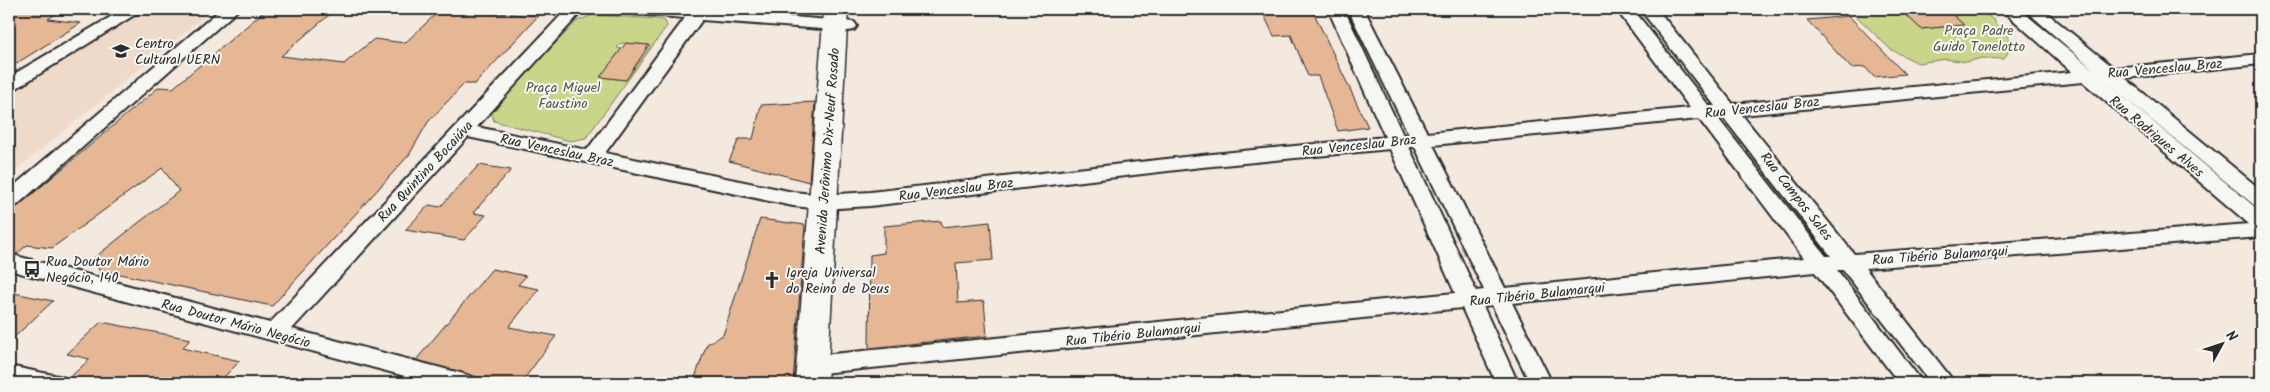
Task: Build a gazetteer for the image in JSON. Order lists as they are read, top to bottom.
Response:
{
  "streets": {
    "main road": ["Avenida Jerônimo Dix-Neuf Rosado"],
    "street": [
      "Rua Venceslau Braz",
      "Rua Rodrigues Alves",
      "Rua Quintino Bocaiúva",
      "Rua Campos Sales",
      "Rua Tibério Bulamarqui",
      "Rua Doutor Mário Negócio"
    ]
  },
  "crossings": [
    ["Rua Venceslau Braz", "Rua Rodrigues Alves"],
    ["Rua Venceslau Braz", "Avenida Jerônimo Dix-Neuf Rosado"],
    ["Rua Venceslau Braz", "Rua Quintino Bocaiúva"],
    ["Rua Venceslau Braz", "Rua Campos Sales"],
    ["Avenida Jerônimo Dix-Neuf Rosado", "Rua Tibério Bulamarqui"],
    ["Rua Quintino Bocaiúva", "Rua Doutor Mário Negócio"],
    ["Rua Campos Sales", "Rua Tibério Bulamarqui"]
  ],
  "parks": ["Praça Padre Guido Tonelotto", "Praça Miguel Faustino"],
  "places": {
    "school or university": ["Centro Cultural UERN"],
    "bus stop": ["Rua Doutor Mário Negócio, 140"],
    "church": ["Igreja Universal do Reino de Deus"]
  },
  "north": "top right"
}
